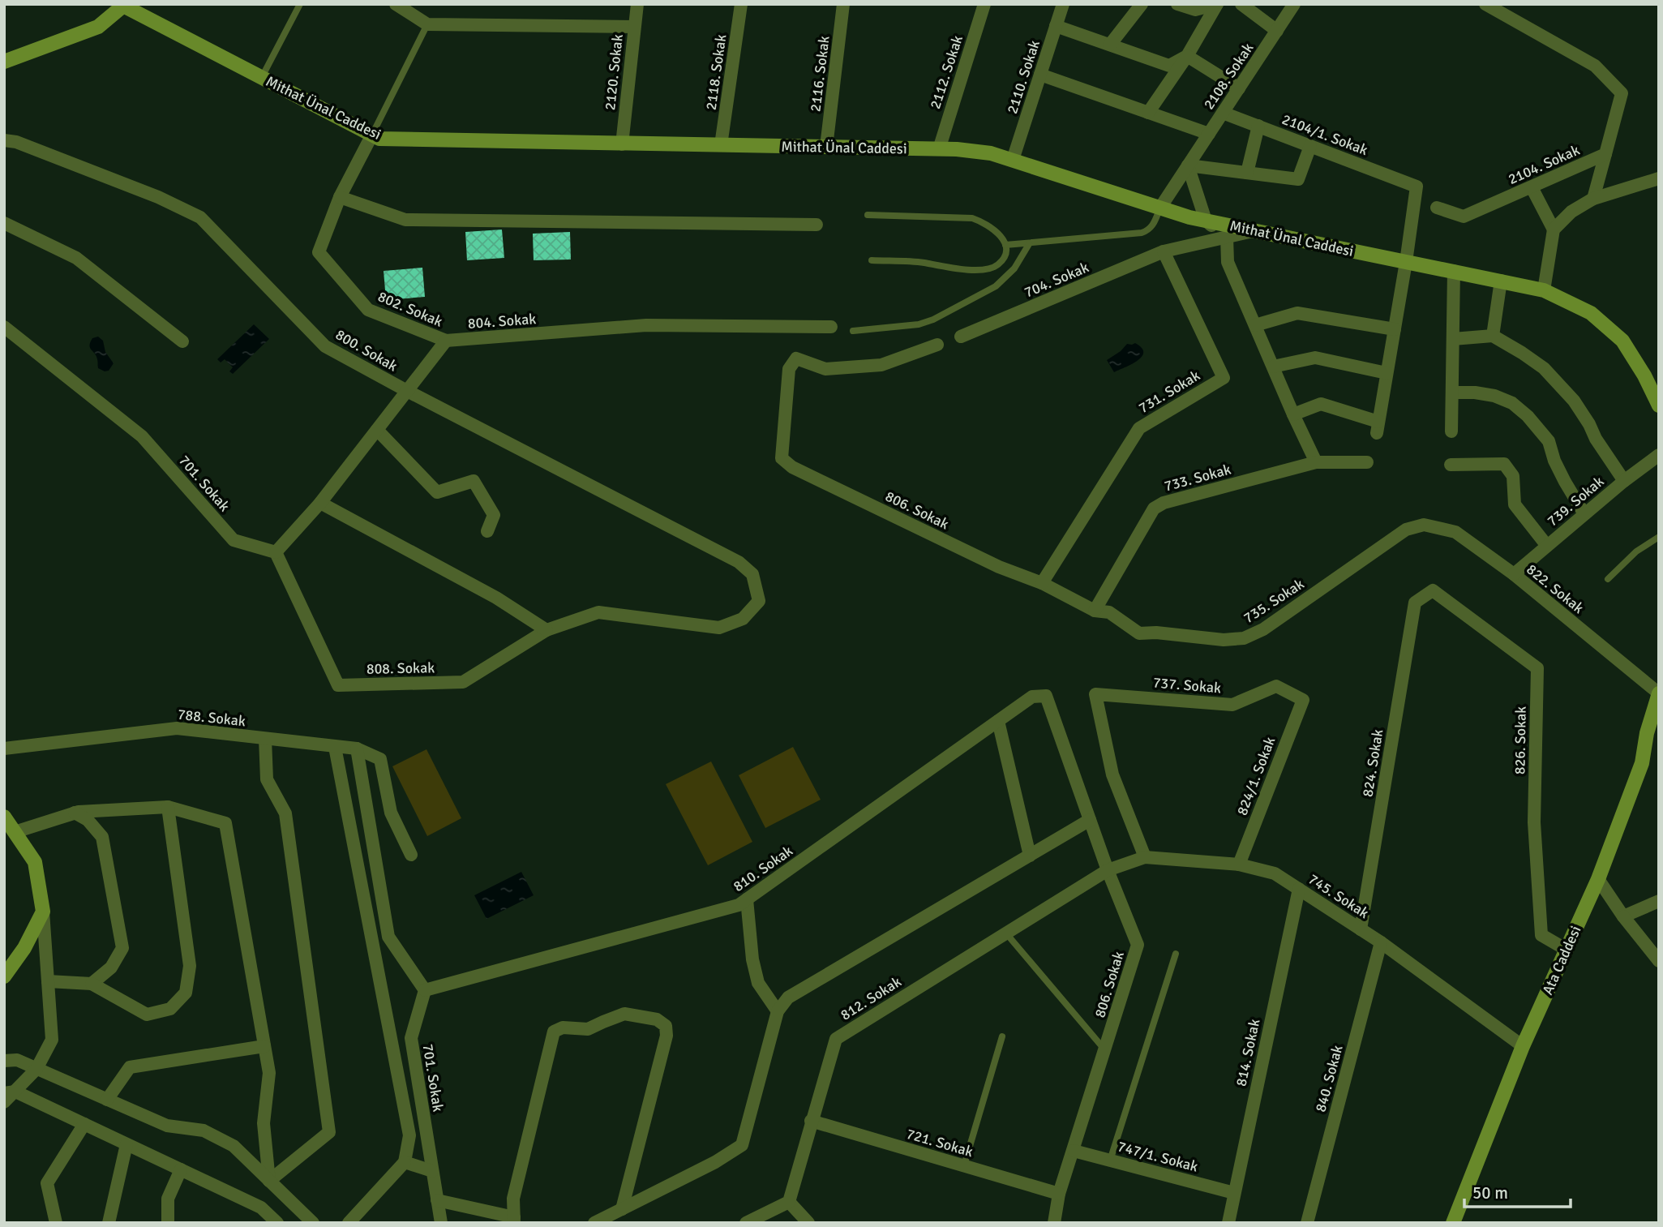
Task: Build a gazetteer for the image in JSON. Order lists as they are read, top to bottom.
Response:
{
  "streets": {
    "main road": ["Mithat Ünal Caddesi", "Ata Caddesi"],
    "street": [
      "2120. Sokak",
      "2118. Sokak",
      "2112. Sokak",
      "2116. Sokak",
      "2108. Sokak",
      "2110. Sokak",
      "2104/1. Sokak",
      "2104. Sokak",
      "704. Sokak",
      "802. Sokak",
      "804. Sokak",
      "800. Sokak",
      "731. Sokak",
      "733. Sokak",
      "701. Sokak",
      "739. Sokak",
      "806. Sokak",
      "822. Sokak",
      "735. Sokak",
      "808. Sokak",
      "737. Sokak",
      "788. Sokak",
      "826. Sokak",
      "824. Sokak",
      "824/1. Sokak",
      "810. Sokak",
      "745. Sokak",
      "812. Sokak",
      "814. Sokak",
      "840. Sokak",
      "721. Sokak",
      "747/1. Sokak"
    ]
  },
  "crossings": [
    ["2120. Sokak", "Mithat Ünal Caddesi"],
    ["2118. Sokak", "Mithat Ünal Caddesi"],
    ["2112. Sokak", "Mithat Ünal Caddesi"],
    ["2116. Sokak", "Mithat Ünal Caddesi"],
    ["2108. Sokak", "Mithat Ünal Caddesi"],
    ["2108. Sokak", "2104/1. Sokak"],
    ["2110. Sokak", "Mithat Ünal Caddesi"],
    ["Mithat Ünal Caddesi", "2104/1. Sokak"],
    ["Mithat Ünal Caddesi", "704. Sokak"],
    ["704. Sokak", "731. Sokak"],
    ["802. Sokak", "804. Sokak"],
    ["800. Sokak", "808. Sokak"],
    ["731. Sokak", "806. Sokak"],
    ["733. Sokak", "806. Sokak"],
    ["733. Sokak", "735. Sokak"],
    ["701. Sokak", "808. Sokak"],
    ["701. Sokak", "810. Sokak"],
    ["739. Sokak", "822. Sokak"],
    ["806. Sokak", "735. Sokak"],
    ["806. Sokak", "810. Sokak"],
    ["806. Sokak", "745. Sokak"],
    ["806. Sokak", "812. Sokak"],
    ["806. Sokak", "721. Sokak"],
    ["806. Sokak", "747/1. Sokak"],
    ["822. Sokak", "735. Sokak"],
    ["822. Sokak", "Ata Caddesi"],
    ["737. Sokak", "824/1. Sokak"],
    ["737. Sokak", "745. Sokak"],
    ["826. Sokak", "824. Sokak"],
    ["826. Sokak", "Ata Caddesi"],
    ["824. Sokak", "745. Sokak"],
    ["824/1. Sokak", "745. Sokak"],
    ["745. Sokak", "Ata Caddesi"],
    ["745. Sokak", "812. Sokak"],
    ["745. Sokak", "814. Sokak"],
    ["745. Sokak", "840. Sokak"],
    ["812. Sokak", "721. Sokak"],
    ["814. Sokak", "747/1. Sokak"]
  ],
  "scale_bar": "50 m"
}
